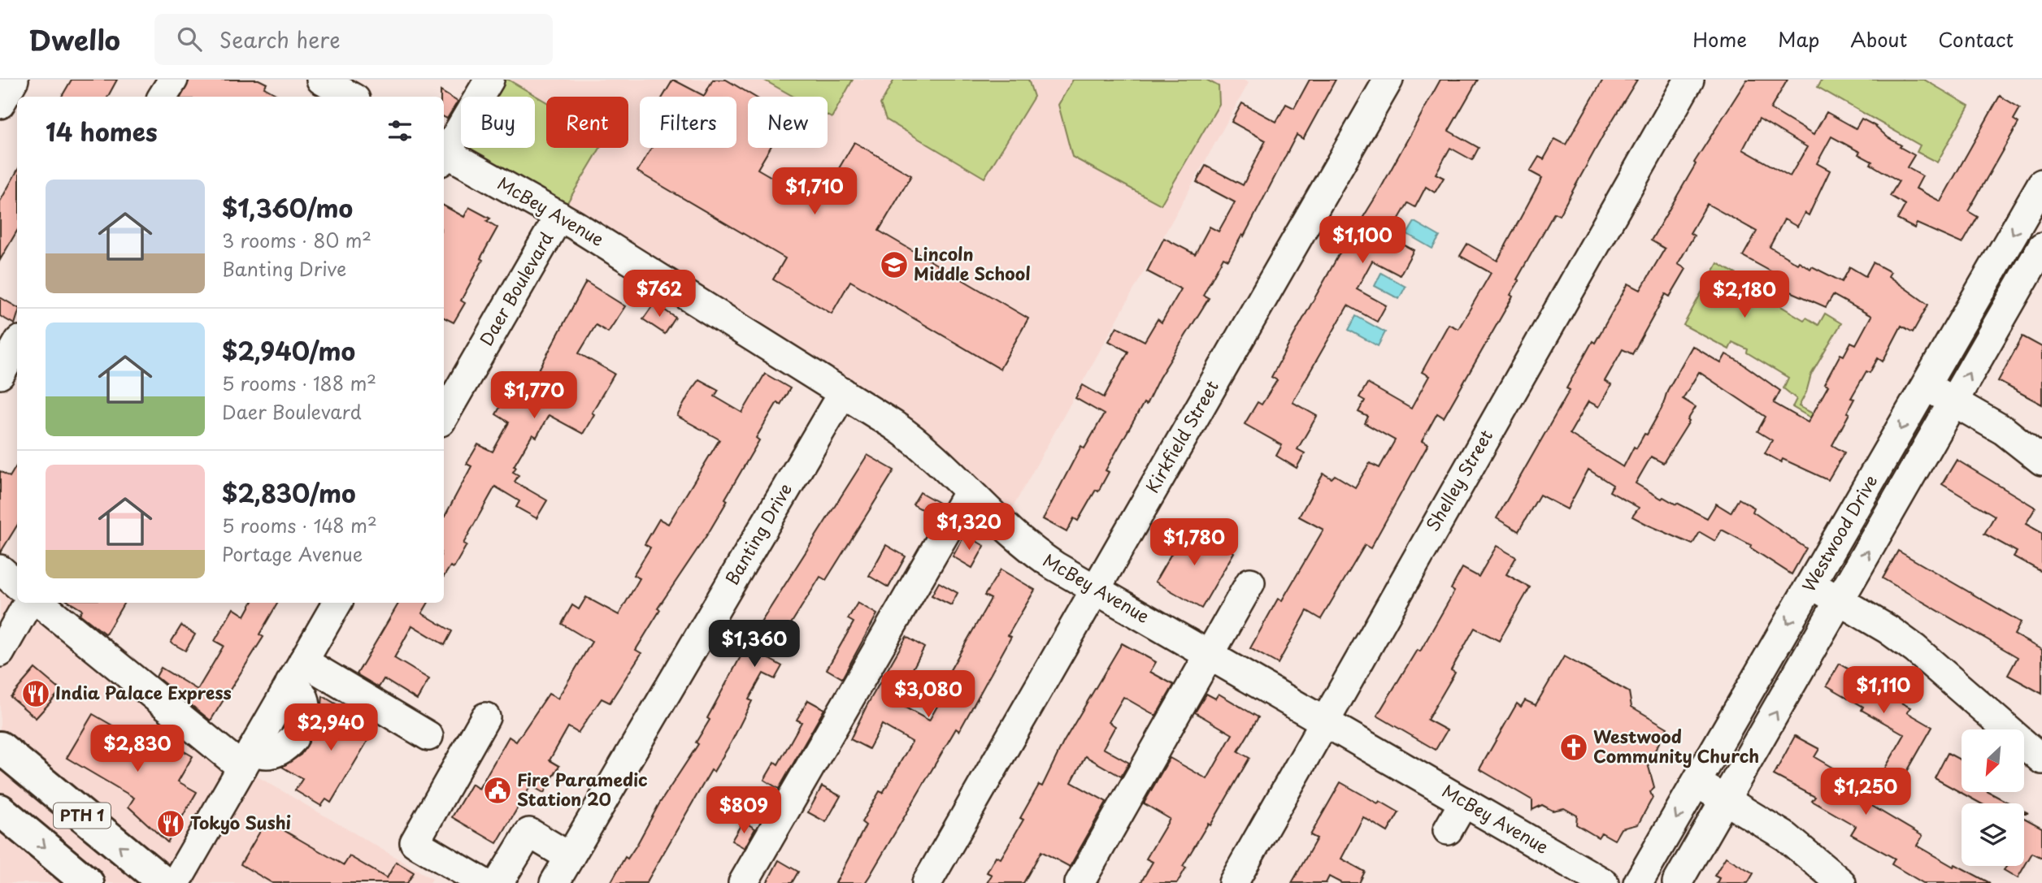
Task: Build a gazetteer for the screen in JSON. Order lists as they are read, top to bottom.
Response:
{
  "streets": {
    "highway": ["PTH 1"],
    "street": [
      "McBey Avenue",
      "Daer Boulevard",
      "Kirkfield Street",
      "Shelley Street",
      "Westwood Drive",
      "Banting Drive"
    ]
  },
  "crossings": [
    ["McBey Avenue", "Daer Boulevard"],
    ["McBey Avenue", "Kirkfield Street"],
    ["McBey Avenue", "Shelley Street"],
    ["McBey Avenue", "Banting Drive"]
  ],
  "places": {
    "school or university": ["Lincoln Middle School"],
    "restaurant": ["India Palace Express", "Tokyo Sushi"],
    "church": ["Westwood Community Church"],
    "public building": ["Fire Paramedic Station 20"]
  },
  "north": "bottom left",
  "page": {
    "header": "Dwello",
    "search": "Search here",
    "nav": [
      "Home",
      "Map",
      "About",
      "Contact"
    ],
    "chip": [
      "Buy",
      "Rent",
      "Filters",
      "New"
    ],
    "heading": "14 homes",
    "list": [
      {
        "name": "$1,360/mo",
        "note": "3 rooms · 80 m² · Banting Drive"
      },
      {
        "name": "$2,940/mo",
        "note": "5 rooms · 188 m² · Daer Boulevard"
      },
      {
        "name": "$2,830/mo",
        "note": "5 rooms · 148 m² · Portage Avenue"
      }
    ],
    "price": [
      "$1,710",
      "$1,100",
      "$762",
      "$2,180",
      "$1,770",
      "$1,320",
      "$1,780",
      "$1,360",
      "$1,110",
      "$3,080",
      "$2,940",
      "$2,830",
      "$1,250",
      "$809"
    ]
  }
}
